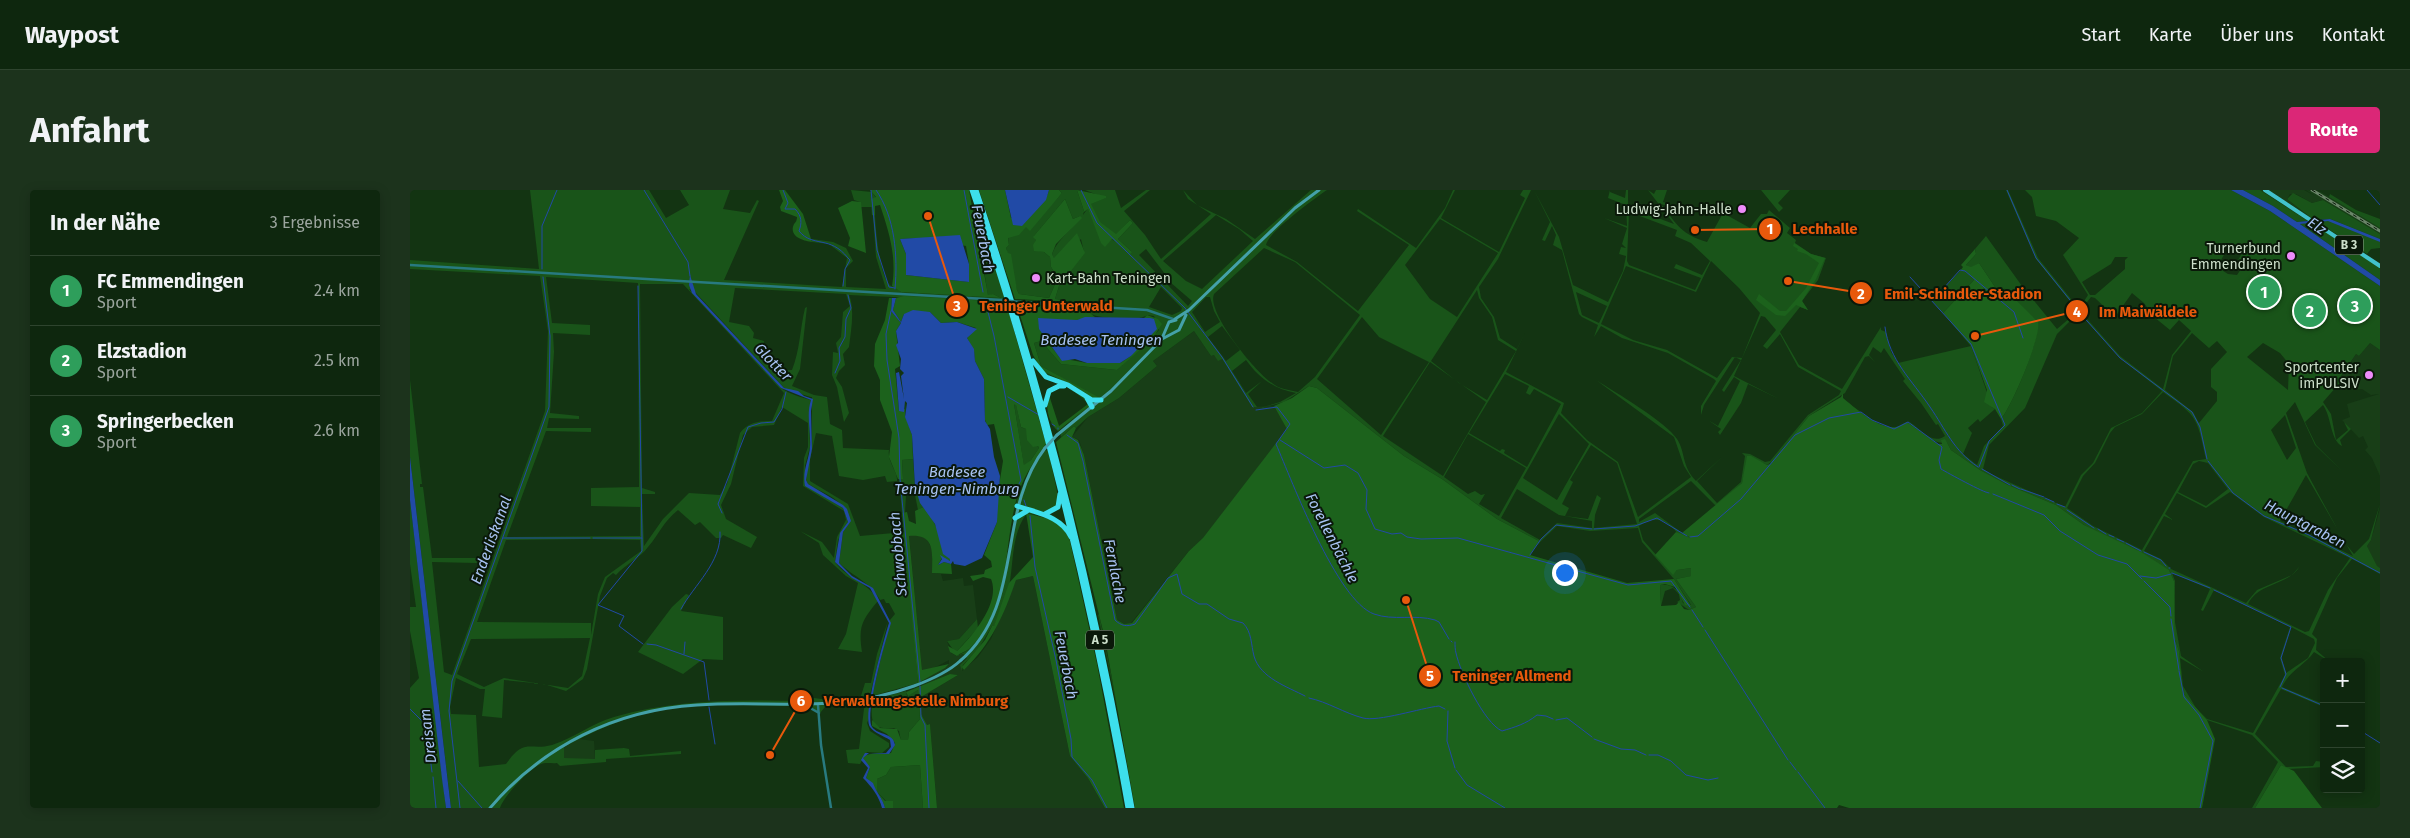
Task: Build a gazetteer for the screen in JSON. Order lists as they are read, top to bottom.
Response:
{
  "streets": {
    "highway": ["A 5"],
    "main road": ["B 3"]
  },
  "water": [
    "Elz",
    "Feuerbach",
    "Badesee Teningen",
    "Glotter",
    "Badesee Teningen-Nimburg",
    "Hauptgraben",
    "Forellenbächle",
    "Enderliskanal",
    "Schwobbach",
    "Fernlache",
    "Dreisam"
  ],
  "places": [
    "Ludwig-Jahn-Halle",
    "Teninger Unterwald",
    "Lechhalle",
    "Turnerbund Emmendingen",
    "Kart-Bahn Teningen",
    "Emil-Schindler-Stadion",
    "Im Maiwäldele",
    "Sportcenter imPULSIV",
    "Teninger Allmend",
    "Verwaltungsstelle Nimburg"
  ],
  "page": {
    "header": "Waypost",
    "nav": [
      "Start",
      "Karte",
      "Über uns",
      "Kontakt"
    ],
    "buttons": "Route",
    "title": "Anfahrt",
    "heading": ["In der Nähe", "3 Ergebnisse"],
    "list": [
      {
        "mark": "1",
        "name": "FC Emmendingen",
        "note": "Sport",
        "value": "2.4 km"
      },
      {
        "mark": "2",
        "name": "Elzstadion",
        "note": "Sport",
        "value": "2.5 km"
      },
      {
        "mark": "3",
        "name": "Springerbecken",
        "note": "Sport",
        "value": "2.6 km"
      }
    ],
    "pins": ["1", "3", "2"],
    "map_buttons": ["+", "−"]
  }
}
